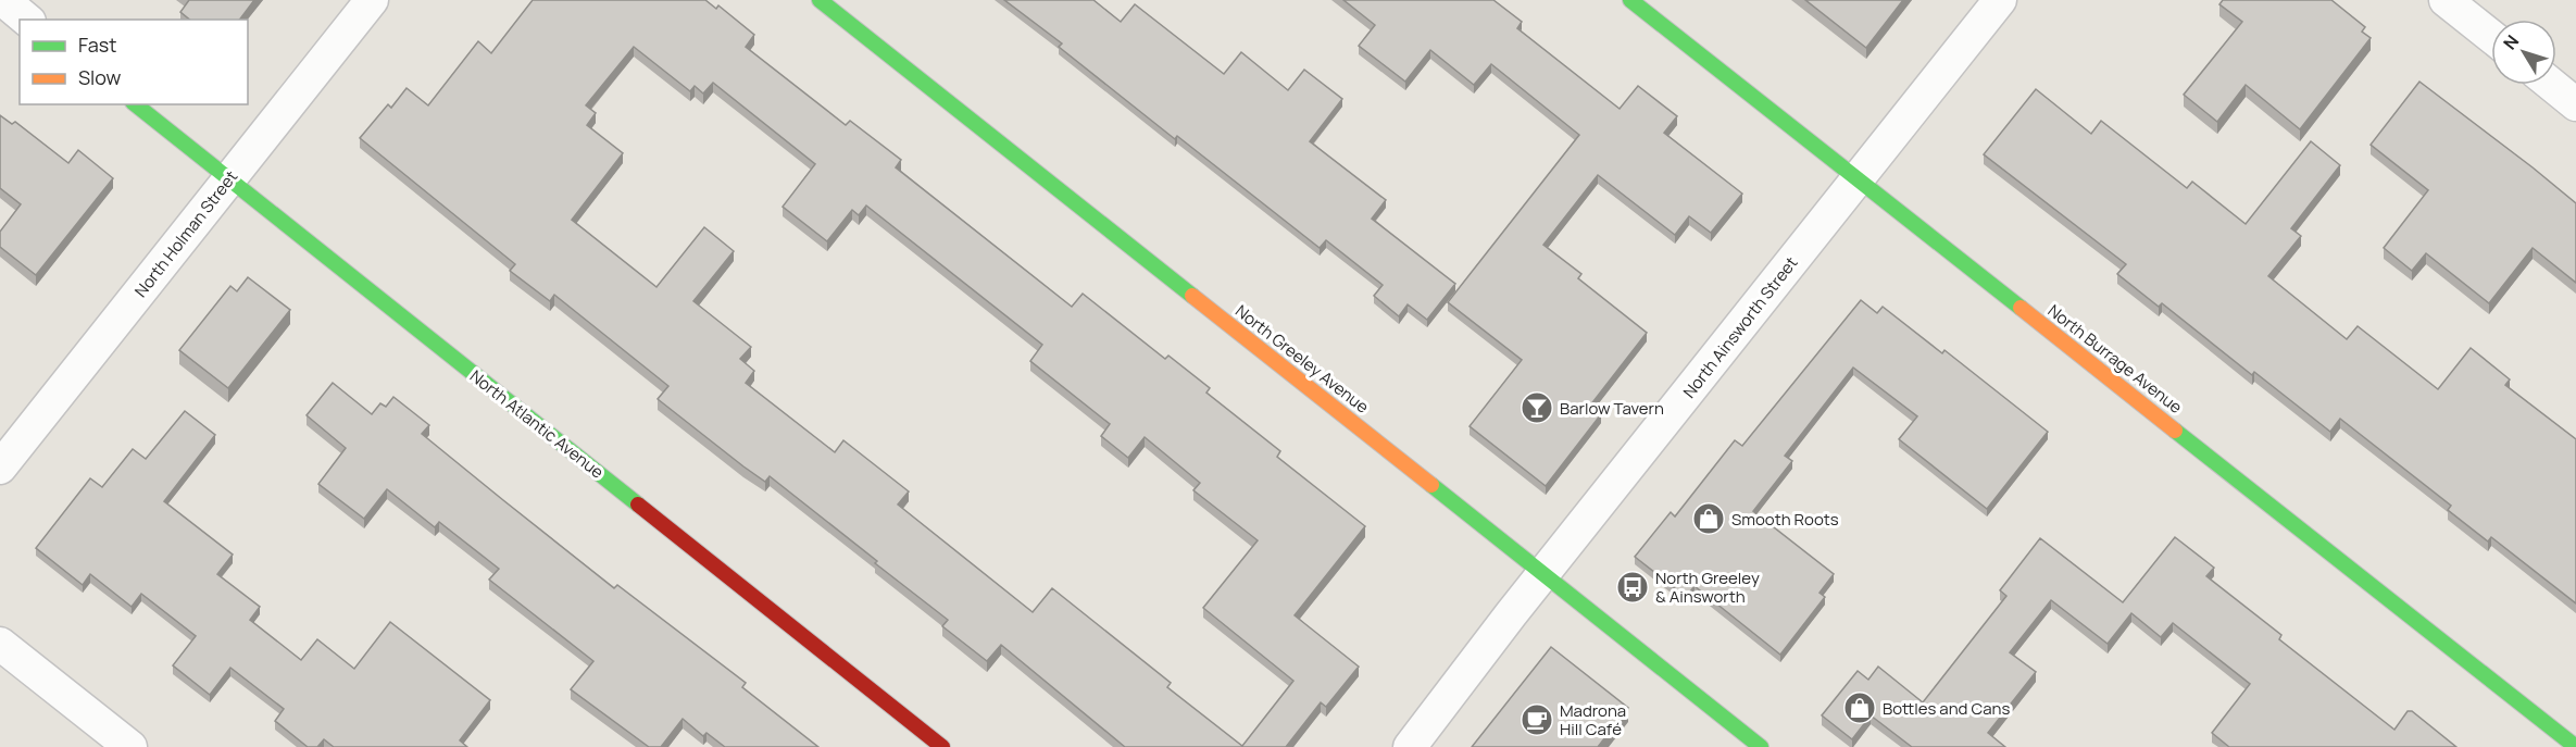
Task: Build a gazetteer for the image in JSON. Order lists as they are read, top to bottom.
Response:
{
  "streets": {
    "street": [
      "North Holman Street",
      "North Ainsworth Street",
      "North Greeley Avenue",
      "North Burrage Avenue",
      "North Atlantic Avenue"
    ]
  },
  "crossings": [
    ["North Holman Street", "North Atlantic Avenue"],
    ["North Ainsworth Street", "North Greeley Avenue"],
    ["North Ainsworth Street", "North Burrage Avenue"]
  ],
  "places": {
    "bar": ["Barlow Tavern"],
    "shop": ["Smooth Roots", "Bottles and Cans"],
    "bus stop": ["North Greeley & Ainsworth"],
    "cafe": ["Madrona Hill Café"]
  },
  "legend": ["Fast", "Slow"],
  "north": "top left"
}
